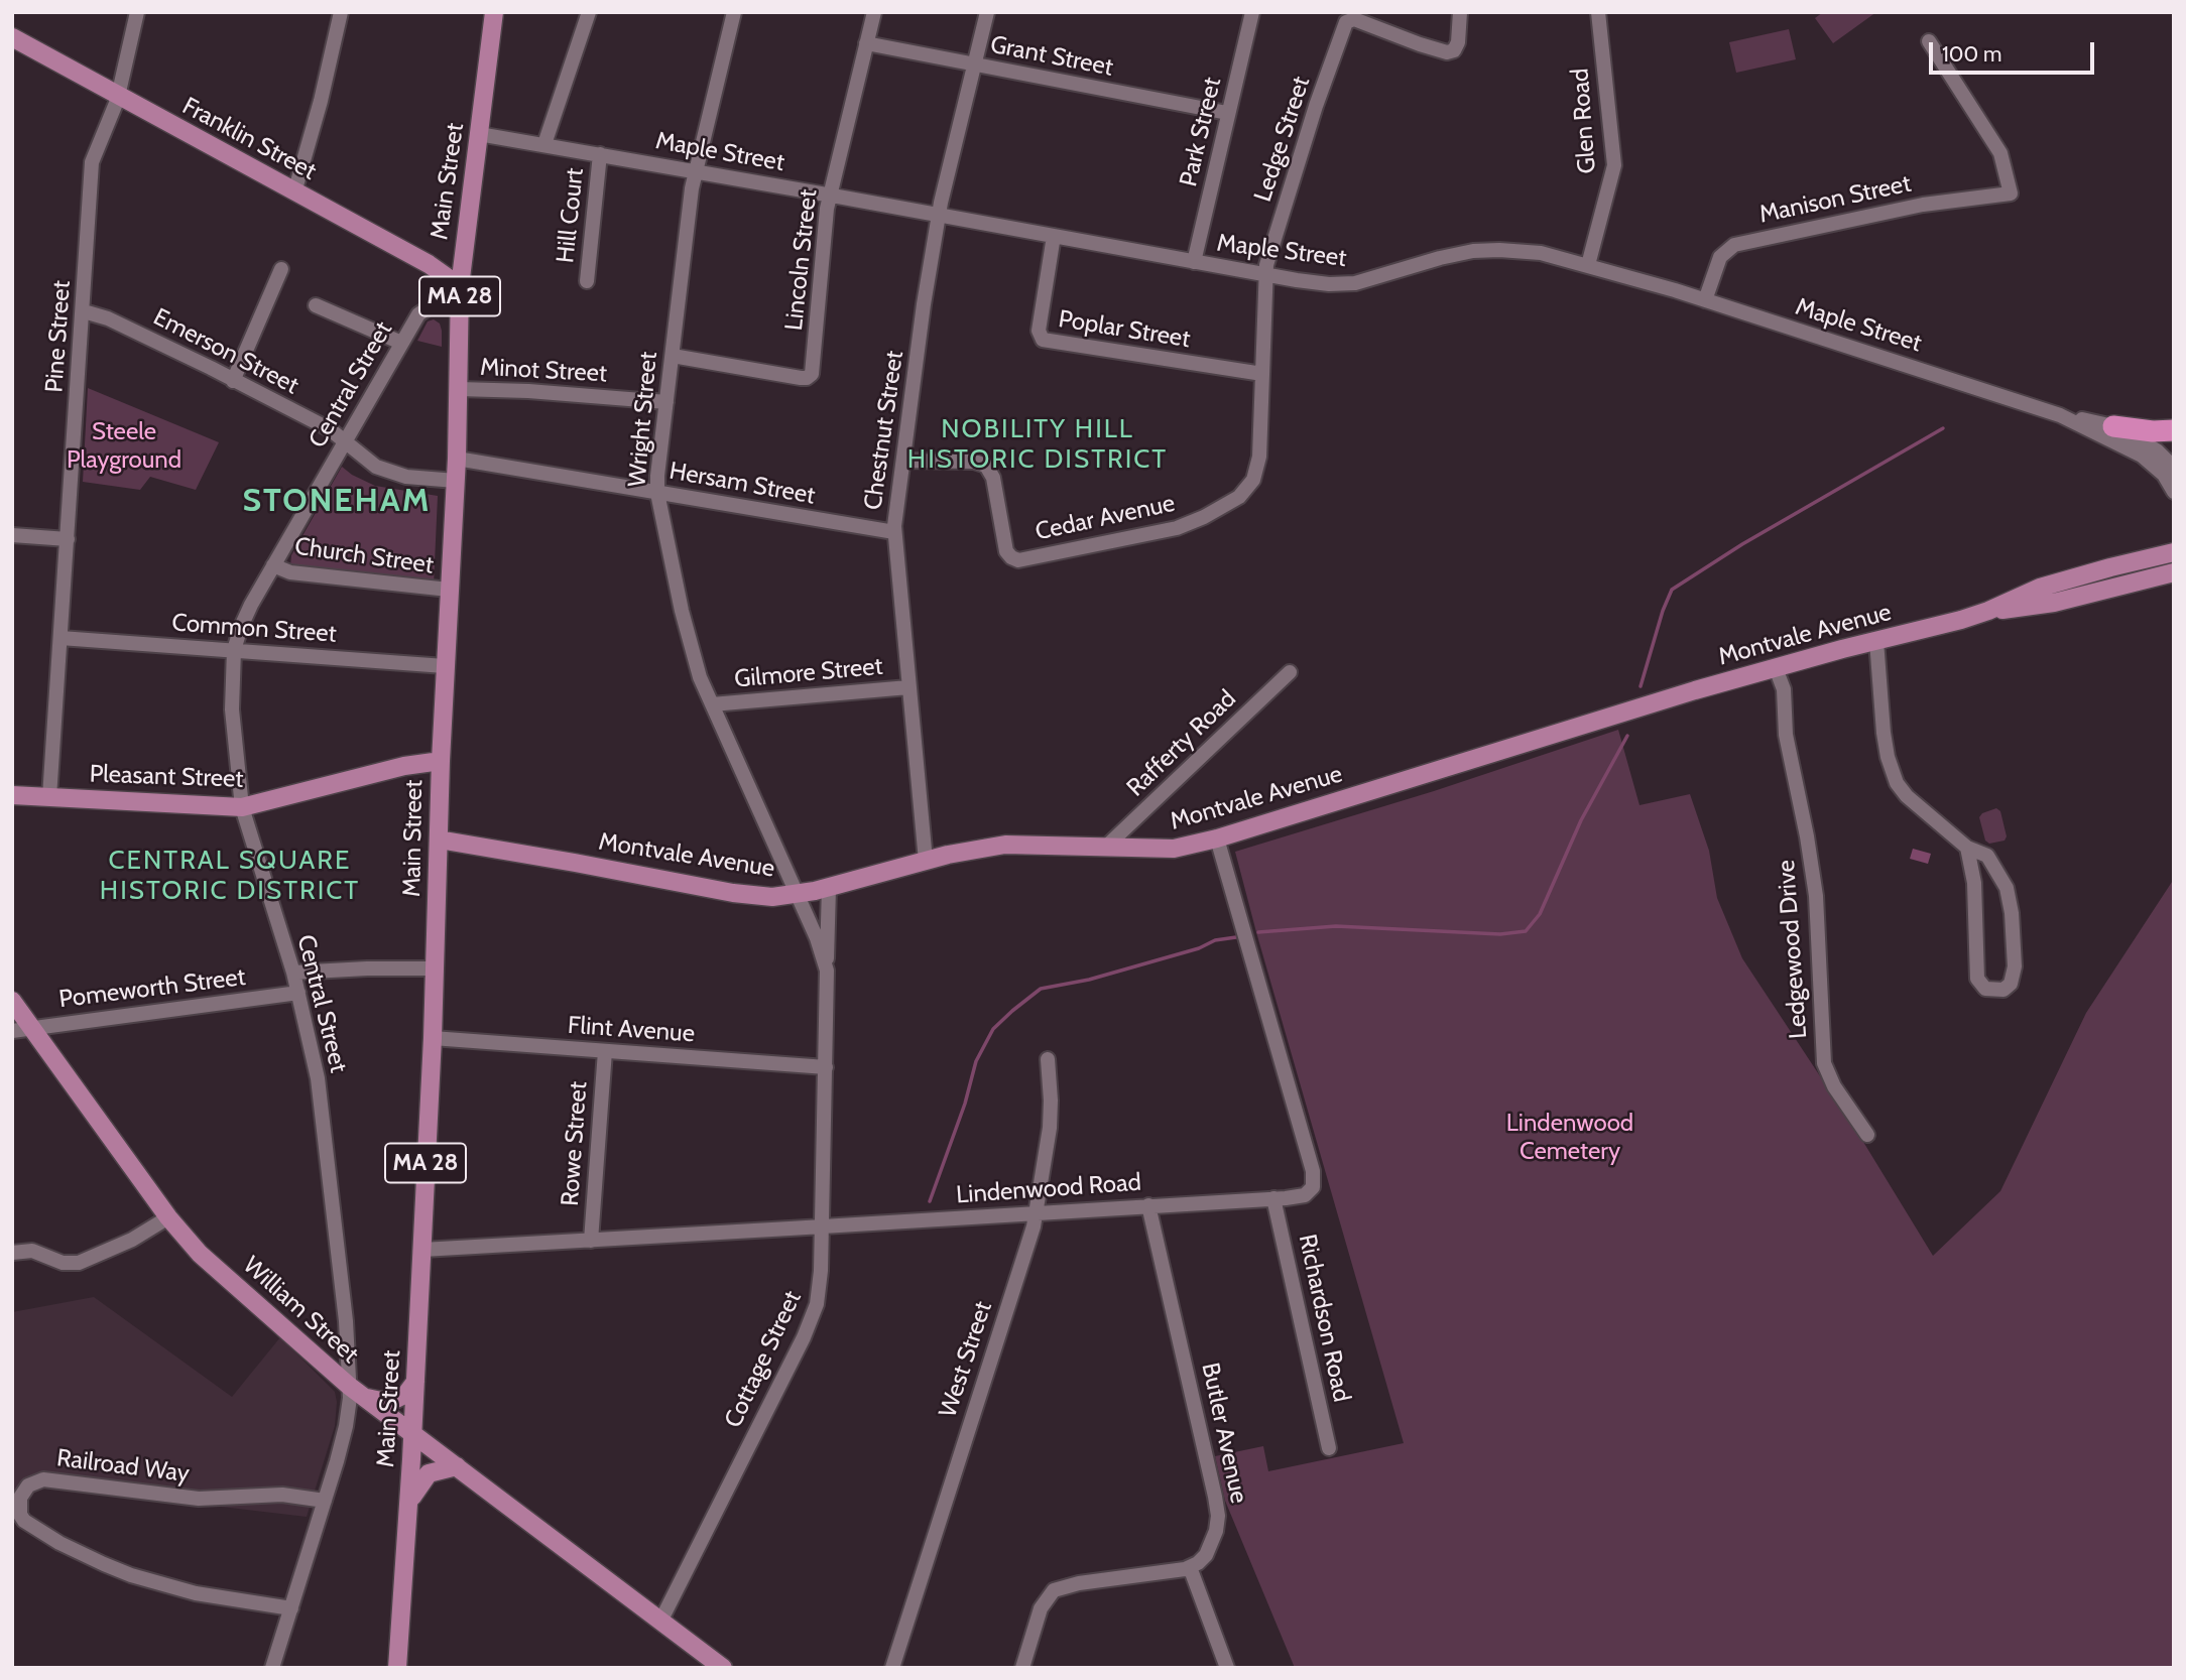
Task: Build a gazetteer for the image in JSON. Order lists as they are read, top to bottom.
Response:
{
  "streets": {
    "main road": [
      "Franklin Street",
      "Main Street",
      "MA 28",
      "Montvale Avenue",
      "Pleasant Street",
      "William Street"
    ],
    "street": [
      "Grant Street",
      "Glen Road",
      "Park Street",
      "Ledge Street",
      "Maple Street",
      "Manison Street",
      "Hill Court",
      "Lincoln Street",
      "Poplar Street",
      "Pine Street",
      "Emerson Street",
      "Minot Street",
      "Central Street",
      "Wright Street",
      "Chestnut Street",
      "Hersam Street",
      "Cedar Avenue",
      "Church Street",
      "Common Street",
      "Gilmore Street",
      "Rafferty Road",
      "Ledgewood Drive",
      "Pomeworth Street",
      "Flint Avenue",
      "Rowe Street",
      "Lindenwood Road",
      "Richardson Road",
      "Cottage Street",
      "West Street",
      "Butler Avenue",
      "Railroad Way"
    ]
  },
  "crossings": [
    ["Grant Street", "Park Street"],
    ["Grant Street", "Lincoln Street"],
    ["Grant Street", "Chestnut Street"],
    ["Glen Road", "Maple Street"],
    ["Park Street", "Maple Street"],
    ["Franklin Street", "Main Street"],
    ["Franklin Street", "Pine Street"],
    ["Franklin Street", "Central Street"],
    ["Ledge Street", "Maple Street"],
    ["Ledge Street", "Cedar Avenue"],
    ["Maple Street", "Main Street"],
    ["Maple Street", "Manison Street"],
    ["Maple Street", "Hill Court"],
    ["Maple Street", "Lincoln Street"],
    ["Maple Street", "Poplar Street"],
    ["Maple Street", "Wright Street"],
    ["Maple Street", "Chestnut Street"],
    ["Maple Street", "Cedar Avenue"],
    ["Main Street", "Emerson Street"],
    ["Main Street", "Minot Street"],
    ["Main Street", "Central Street"],
    ["Main Street", "Hersam Street"],
    ["Main Street", "Church Street"],
    ["Main Street", "Common Street"],
    ["Main Street", "Montvale Avenue"],
    ["Main Street", "Pleasant Street"],
    ["Main Street", "Flint Avenue"],
    ["Main Street", "Lindenwood Road"],
    ["Main Street", "William Street"],
    ["Lincoln Street", "Wright Street"],
    ["Poplar Street", "Cedar Avenue"],
    ["Pine Street", "Emerson Street"],
    ["Pine Street", "Common Street"],
    ["Pine Street", "Pleasant Street"],
    ["Emerson Street", "Central Street"],
    ["Minot Street", "Wright Street"],
    ["Central Street", "Church Street"],
    ["Central Street", "Common Street"],
    ["Central Street", "Pleasant Street"],
    ["Central Street", "Pomeworth Street"],
    ["Central Street", "William Street"],
    ["Central Street", "Railroad Way"],
    ["Wright Street", "Hersam Street"],
    ["Wright Street", "Montvale Avenue"],
    ["Wright Street", "Gilmore Street"],
    ["Wright Street", "Cottage Street"],
    ["Chestnut Street", "Hersam Street"],
    ["Chestnut Street", "Cedar Avenue"],
    ["Chestnut Street", "Montvale Avenue"],
    ["Chestnut Street", "Gilmore Street"],
    ["Montvale Avenue", "Rafferty Road"],
    ["Montvale Avenue", "Ledgewood Drive"],
    ["Montvale Avenue", "Lindenwood Road"],
    ["Montvale Avenue", "Cottage Street"],
    ["Pomeworth Street", "William Street"],
    ["Flint Avenue", "Rowe Street"],
    ["Flint Avenue", "Cottage Street"],
    ["Rowe Street", "Lindenwood Road"],
    ["Lindenwood Road", "Richardson Road"],
    ["Lindenwood Road", "Cottage Street"],
    ["Lindenwood Road", "West Street"],
    ["Lindenwood Road", "Butler Avenue"],
    ["William Street", "Cottage Street"]
  ],
  "districts": ["NOBILITY HILL HISTORIC DISTRICT", "STONEHAM", "CENTRAL SQUARE HISTORIC DISTRICT"],
  "parks": ["Steele Playground", "Lindenwood Cemetery"],
  "scale_bar": "100 m"
}
